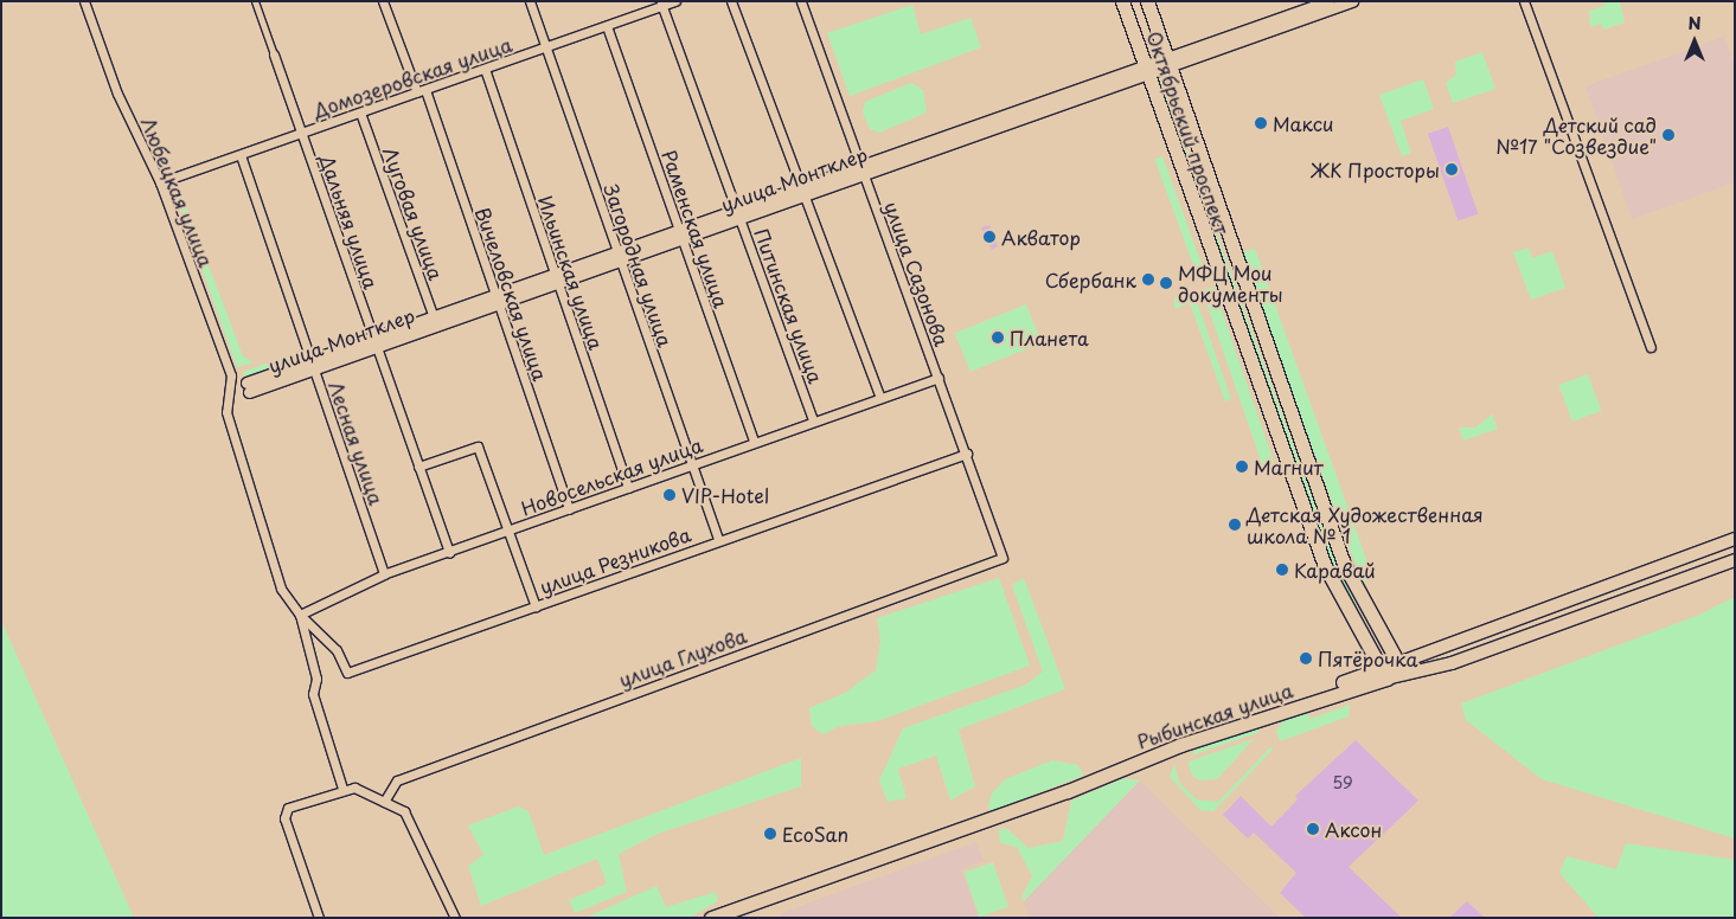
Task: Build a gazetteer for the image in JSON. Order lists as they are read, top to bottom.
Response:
{
  "streets": {
    "main road": ["Октябрьский проспект", "Рыбинская улица"],
    "street": [
      "Домозеровская улица",
      "улица Монтклер",
      "Любецкая улица",
      "Луговая улица",
      "Дальняя улица",
      "Раменская улица",
      "Загородная улица",
      "Ильинская улица",
      "улица Сазонова",
      "Вичеловская улица",
      "Питинская улица",
      "Лесная улица",
      "Новосельская улица",
      "улица Резникова",
      "улица Глухова"
    ]
  },
  "crossings": [
    ["Домозеровская улица", "Любецкая улица"],
    ["Домозеровская улица", "Луговая улица"],
    ["Домозеровская улица", "Дальняя улица"],
    ["Домозеровская улица", "Раменская улица"],
    ["Домозеровская улица", "Загородная улица"],
    ["Домозеровская улица", "Ильинская улица"],
    ["Домозеровская улица", "Вичеловская улица"],
    ["Домозеровская улица", "Питинская улица"],
    ["Домозеровская улица", "Лесная улица"],
    ["Октябрьский проспект", "улица Монтклер"],
    ["Октябрьский проспект", "Рыбинская улица"],
    ["улица Монтклер", "Луговая улица"],
    ["улица Монтклер", "Дальняя улица"],
    ["улица Монтклер", "Раменская улица"],
    ["улица Монтклер", "Загородная улица"],
    ["улица Монтклер", "Ильинская улица"],
    ["улица Монтклер", "улица Сазонова"],
    ["улица Монтклер", "Вичеловская улица"],
    ["улица Монтклер", "Питинская улица"],
    ["улица Монтклер", "Лесная улица"],
    ["Любецкая улица", "Новосельская улица"],
    ["Любецкая улица", "улица Резникова"],
    ["Дальняя улица", "Новосельская улица"],
    ["Раменская улица", "Новосельская улица"],
    ["Загородная улица", "Новосельская улица"],
    ["Загородная улица", "улица Резникова"],
    ["Ильинская улица", "Новосельская улица"],
    ["улица Сазонова", "Новосельская улица"],
    ["улица Сазонова", "улица Резникова"],
    ["улица Сазонова", "улица Глухова"],
    ["Вичеловская улица", "Новосельская улица"],
    ["Питинская улица", "Новосельская улица"],
    ["Лесная улица", "Новосельская улица"],
    ["Новосельская улица", "улица Резникова"]
  ],
  "places": [
    "Макси",
    "Детский сад №17 \"Созвездие\"",
    "ЖК Просторы",
    "Акватор",
    "Сбербанк",
    "МФЦ Мои документы",
    "Планета",
    "Магнит",
    "VIP-Hotel",
    "Детская Художественная школа № 1",
    "Каравай",
    "Пятёрочка",
    "Аксон",
    "EcoSan"
  ],
  "house_numbers": ["59"],
  "north": "top"
}
